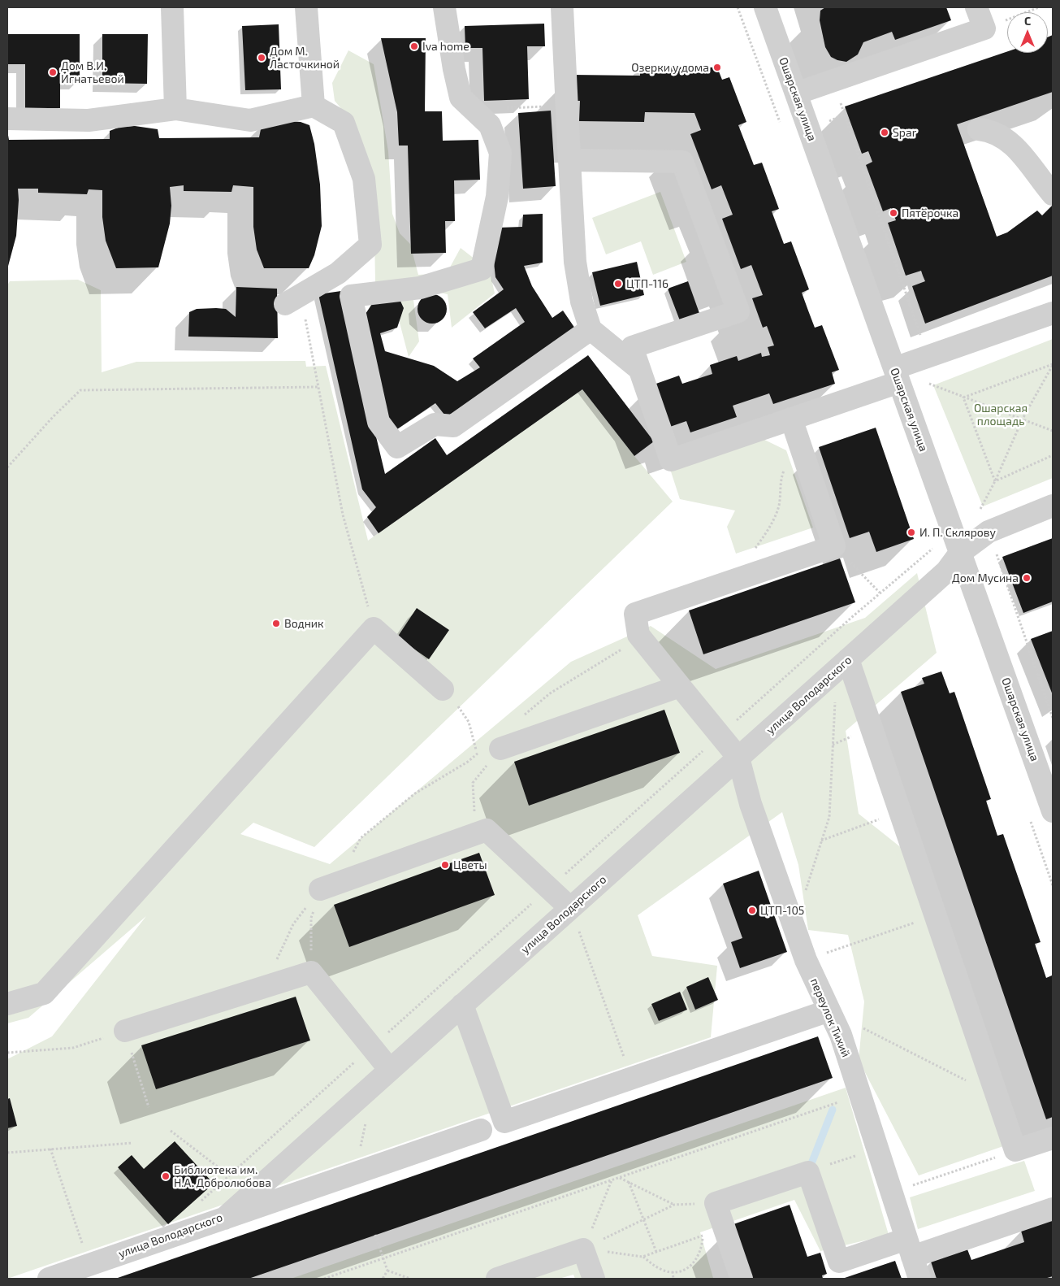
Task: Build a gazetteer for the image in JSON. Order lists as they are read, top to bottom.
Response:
{
  "streets": {
    "street": ["Ошарская улица", "улица Володарского", "переулок Тихий"]
  },
  "crossings": [
    ["Ошарская улица", "улица Володарского"],
    ["улица Володарского", "переулок Тихий"]
  ],
  "parks": ["Ошарская площадь"],
  "places": [
    "Iva home",
    "Дом М. Ласточкиной",
    "Озерки у дома",
    "Дом В.И. Игнатьевой",
    "Spar",
    "Пятёрочка",
    "ЦТП-116",
    "И. П. Склярову",
    "Дом Мусина",
    "Водник",
    "Цветы",
    "ЦТП-105",
    "Библиотека им. Н.А. Добролюбова"
  ],
  "north": "top"
}
